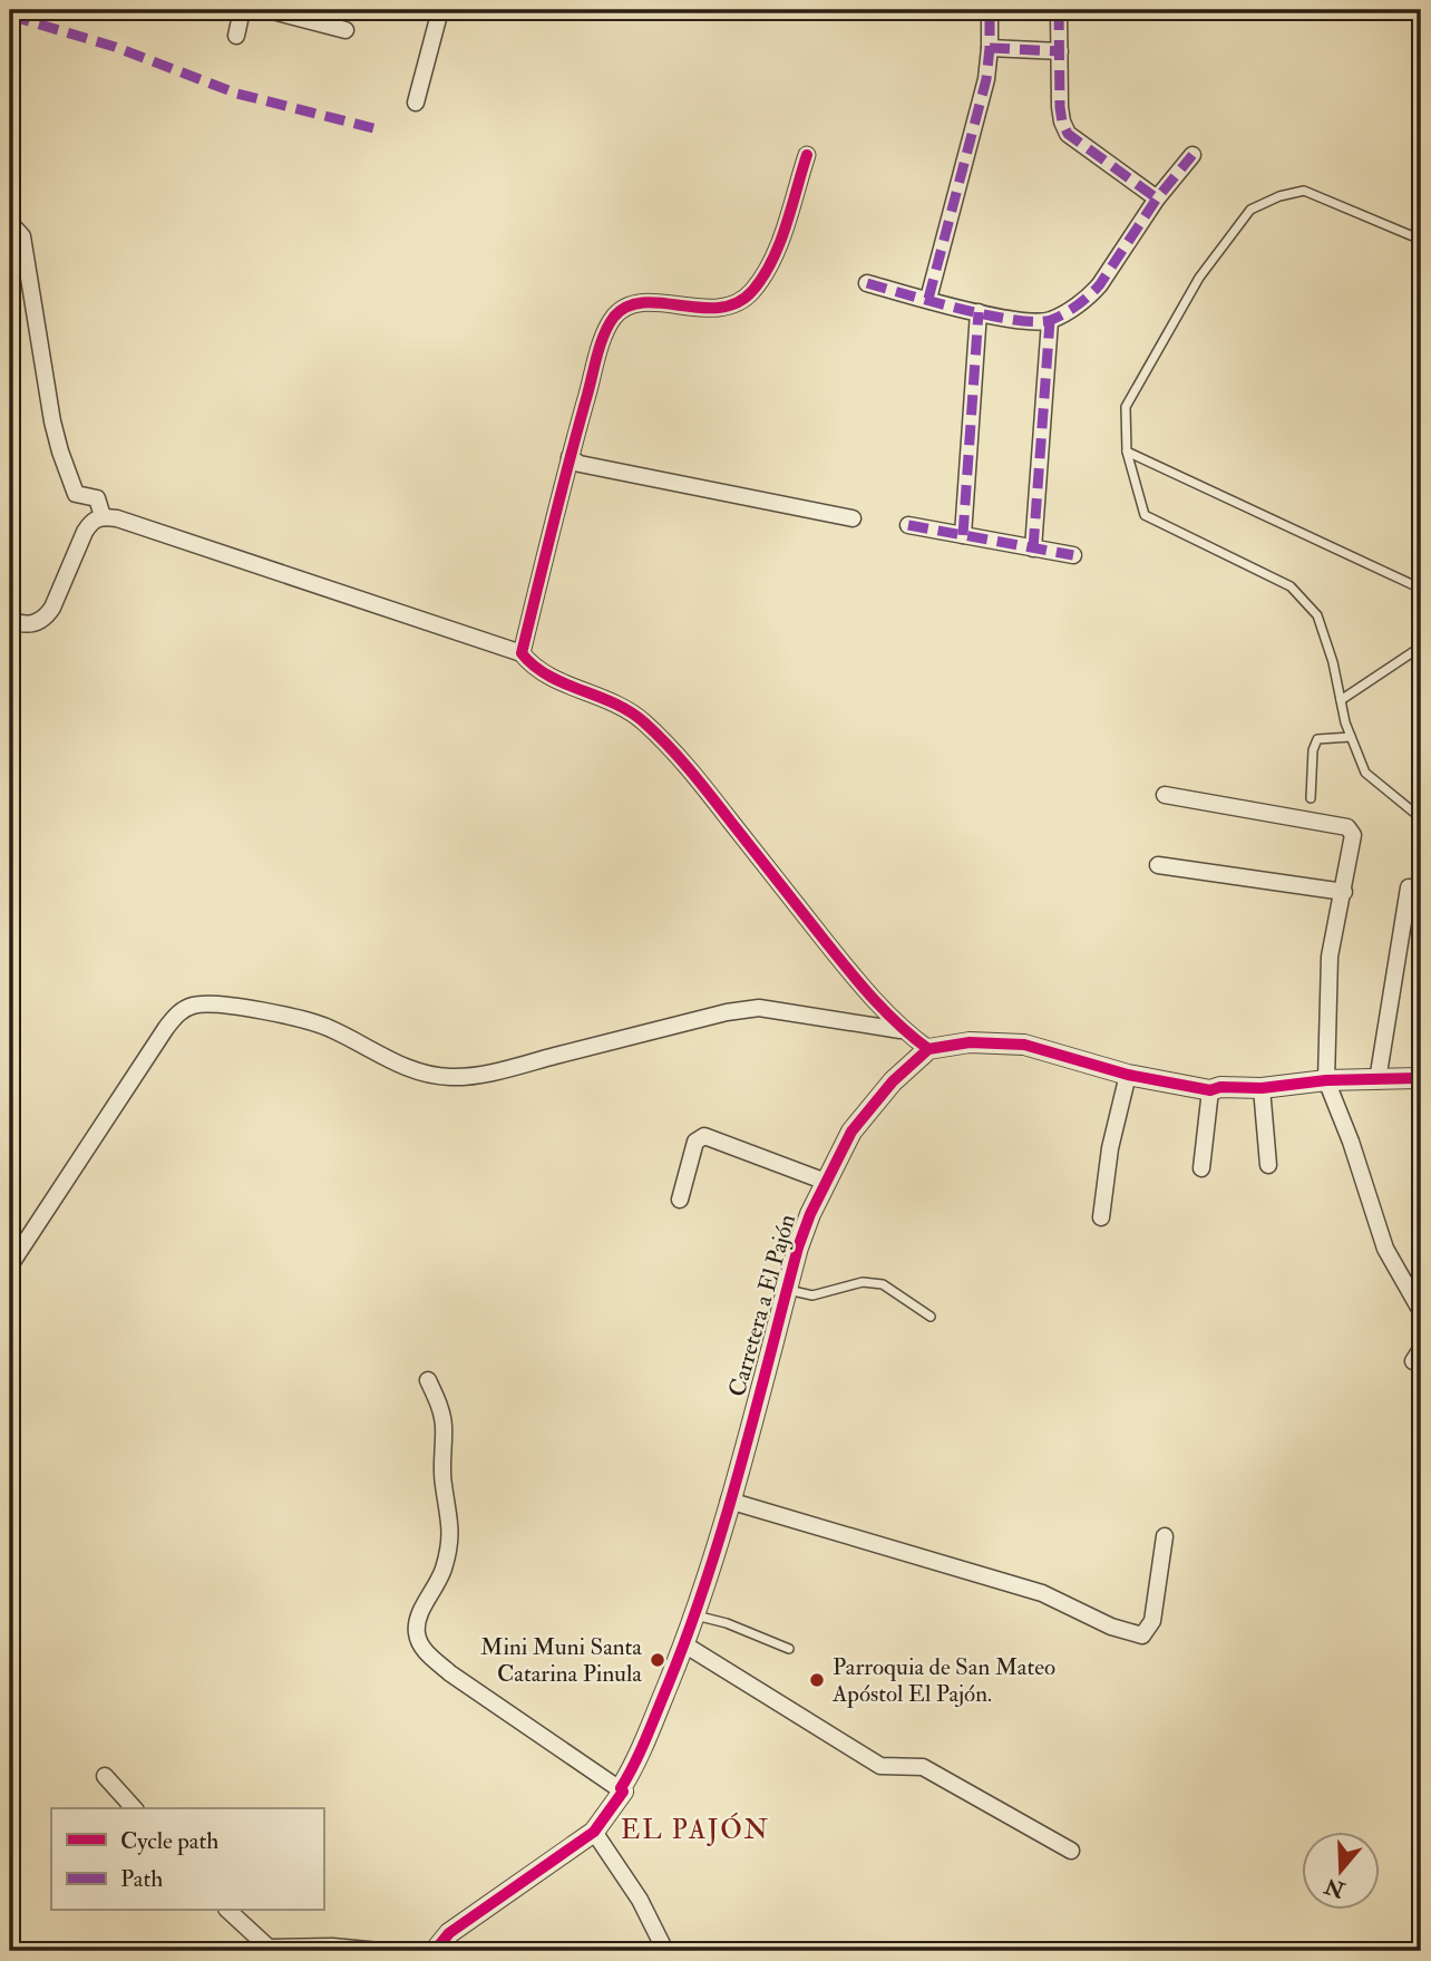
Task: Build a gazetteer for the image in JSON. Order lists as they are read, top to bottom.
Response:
{
  "streets": {
    "street": ["Carretera a El Pajón"]
  },
  "districts": ["EL PAJÓN"],
  "places": ["Mini Muni Santa Catarina Pinula", "Parroquia de San Mateo Apóstol El Pajón."],
  "legend": ["Cycle path", "Path"],
  "north": "bottom"
}
